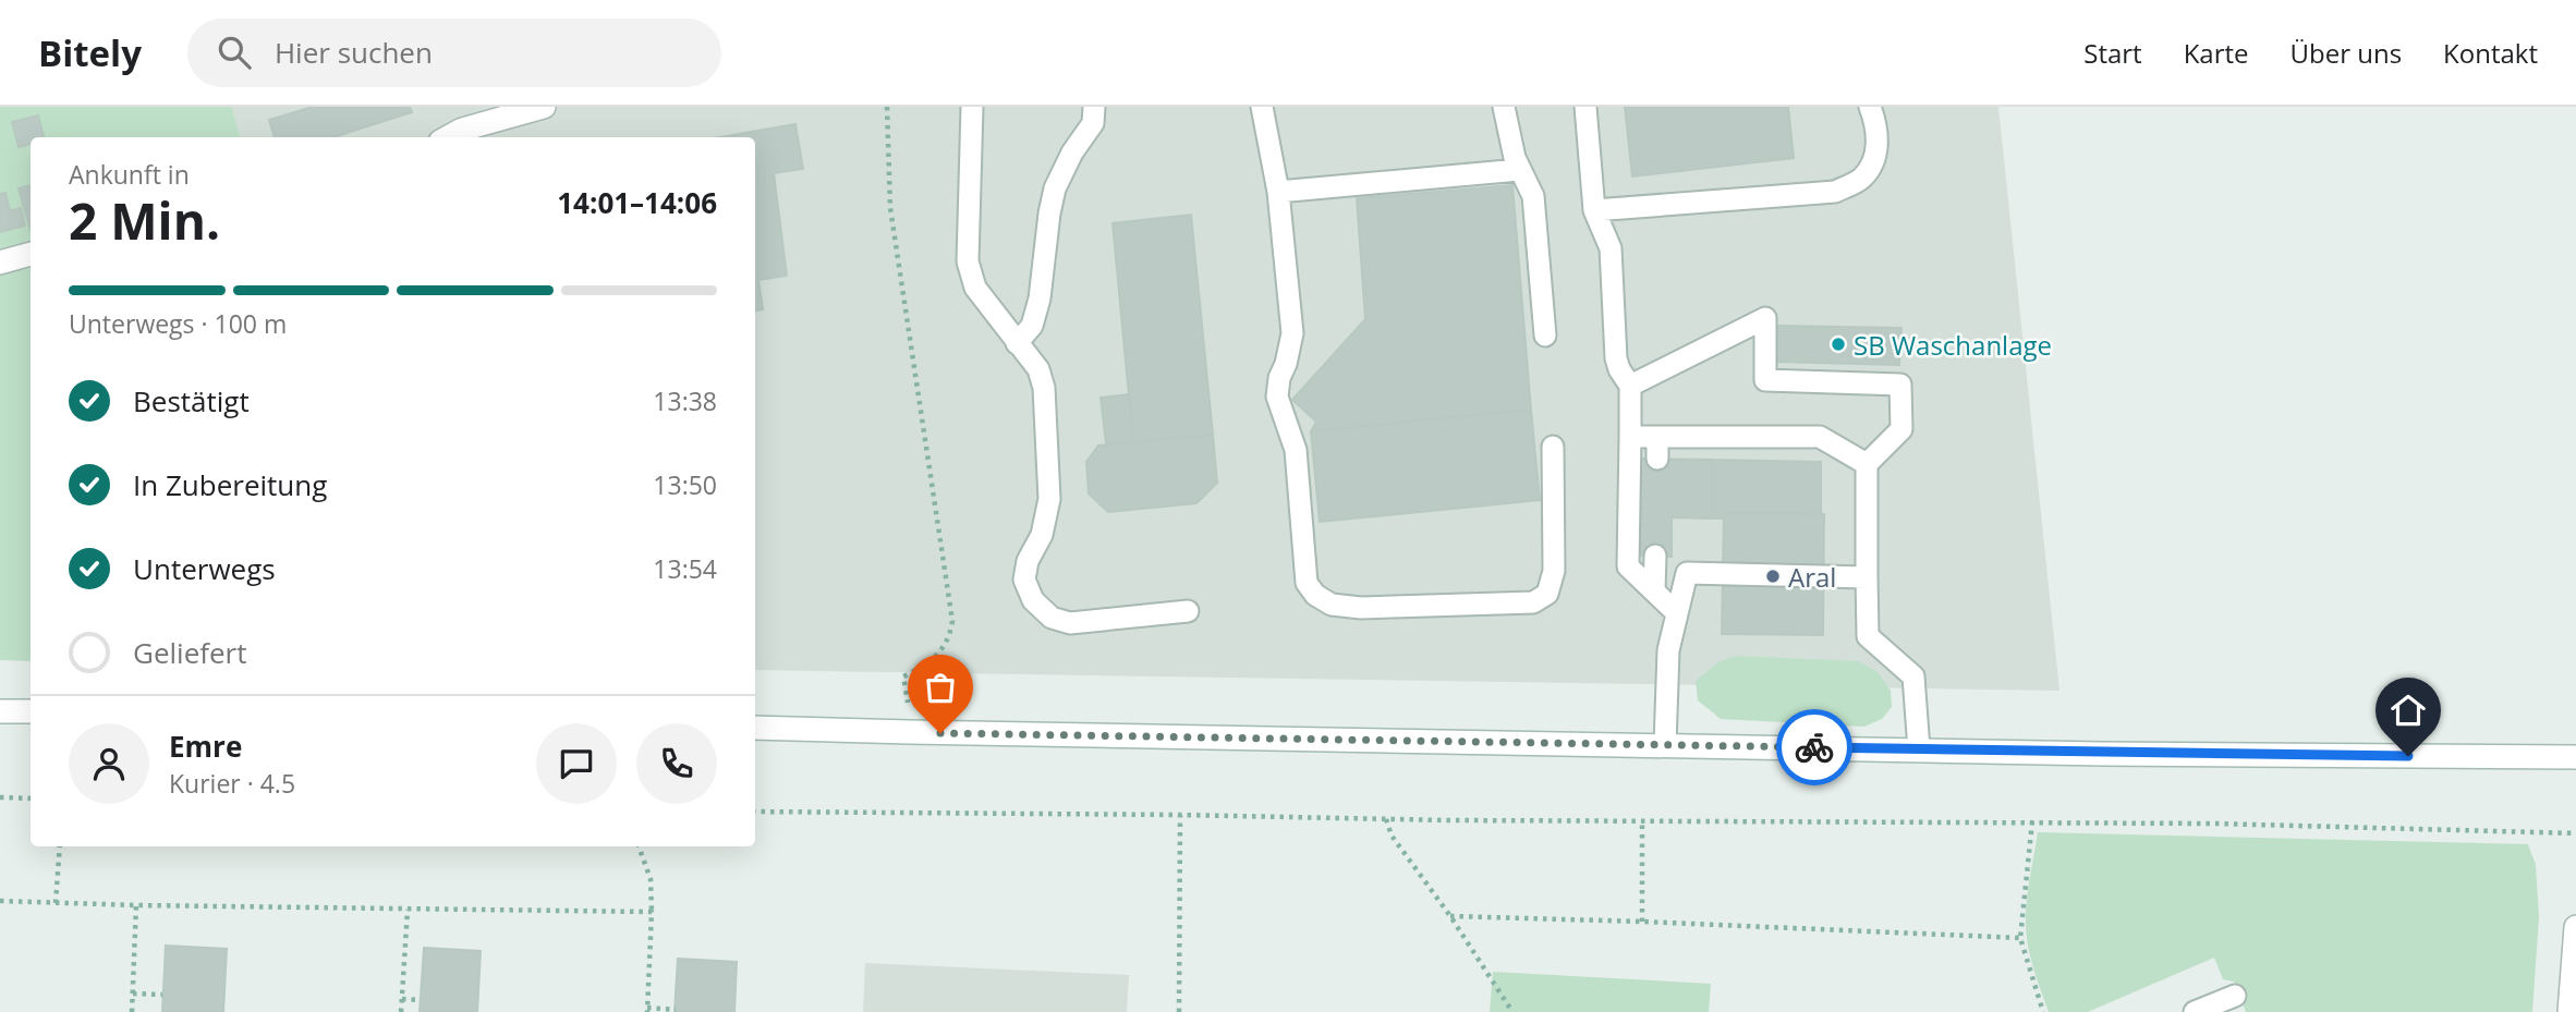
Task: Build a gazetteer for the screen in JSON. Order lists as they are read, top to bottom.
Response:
{
  "places": ["SB Waschanlage", "Aral"],
  "page": {
    "header": "Bitely",
    "search": "Hier suchen",
    "nav": [
      "Start",
      "Karte",
      "Über uns",
      "Kontakt"
    ],
    "heading": ["2 Min.", "Ankunft in", "14:01–14:06"],
    "panel": ["Emre", "Kurier · 4.5"],
    "bar": "Unterwegs · 100 m",
    "list": [
      ["Bestätigt", "13:38"],
      ["In Zubereitung", "13:50"],
      ["Unterwegs", "13:54"],
      "Geliefert"
    ]
  }
}
